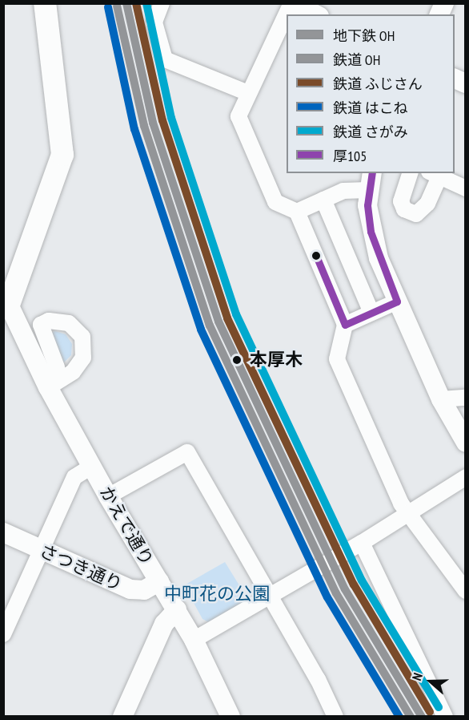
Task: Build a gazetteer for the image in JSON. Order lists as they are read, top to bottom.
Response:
{
  "streets": {
    "street": ["かえで通り", "さつき通り"]
  },
  "crossings": [
    ["かえで通り", "さつき通り"]
  ],
  "parks": ["中町花の公園"],
  "places": ["本厚木"],
  "lines": [
    "metro line OH",
    "rail line ふじさん",
    "rail line さがみ",
    "rail line OH",
    "rail line はこね",
    "transit line 厚105"
  ],
  "legend": [
    "地下鉄 OH",
    "鉄道 OH",
    "鉄道 ふじさん",
    "鉄道 はこね",
    "鉄道 さがみ",
    "厚105"
  ],
  "north": "left"
}
